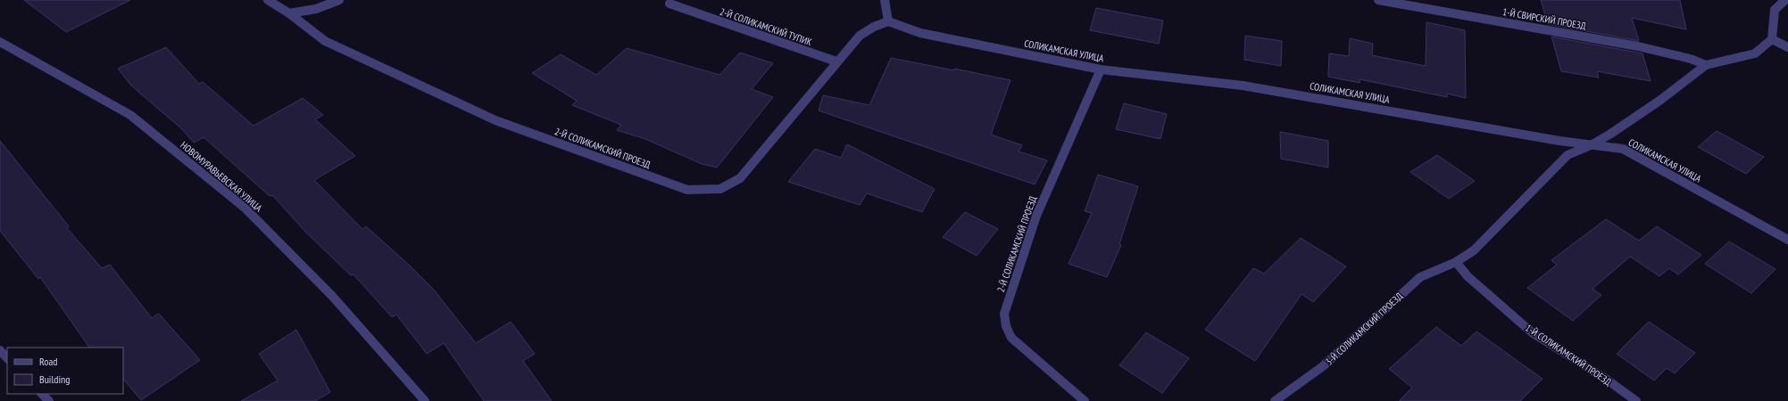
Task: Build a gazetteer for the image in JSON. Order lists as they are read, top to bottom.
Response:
{
  "streets": {
    "street": [
      "1-Й СВИРСКИЙ ПРОЕЗД",
      "2-Й СОЛИКАМСКИЙ ТУПИК",
      "СОЛИКАМСКАЯ УЛИЦА",
      "2-Й СОЛИКАМСКИЙ ПРОЕЗД",
      "НОВОМУРАВЬЕВСКАЯ УЛИЦА",
      "3-Й СОЛИКАМСКИЙ ПРОЕЗД",
      "1-Й СОЛИКАМСКИЙ ПРОЕЗД"
    ]
  },
  "crossings": [
    ["1-Й СВИРСКИЙ ПРОЕЗД", "3-Й СОЛИКАМСКИЙ ПРОЕЗД"],
    ["2-Й СОЛИКАМСКИЙ ТУПИК", "2-Й СОЛИКАМСКИЙ ПРОЕЗД"],
    ["СОЛИКАМСКАЯ УЛИЦА", "2-Й СОЛИКАМСКИЙ ПРОЕЗД"],
    ["СОЛИКАМСКАЯ УЛИЦА", "3-Й СОЛИКАМСКИЙ ПРОЕЗД"],
    ["3-Й СОЛИКАМСКИЙ ПРОЕЗД", "1-Й СОЛИКАМСКИЙ ПРОЕЗД"]
  ],
  "legend": ["Road", "Building"]
}
